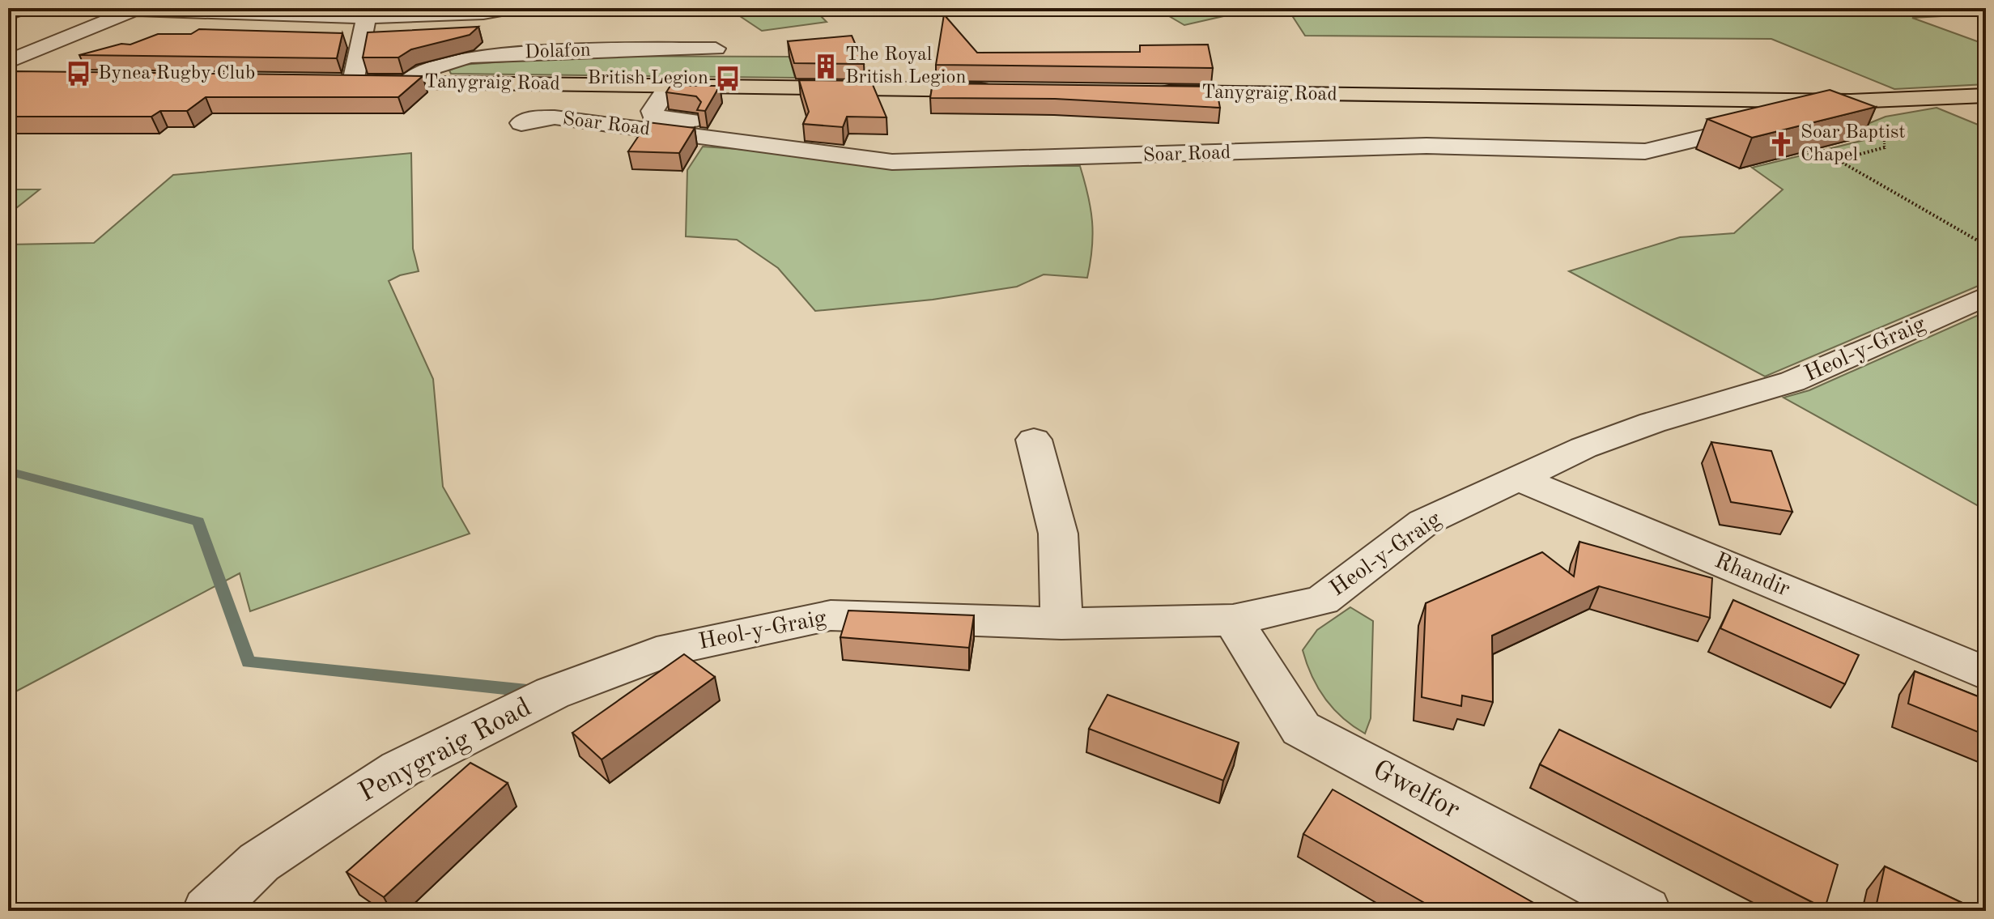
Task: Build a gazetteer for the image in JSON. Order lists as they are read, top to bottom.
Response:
{
  "streets": {
    "main road": ["Tanygraig Road"],
    "street": [
      "Dolafon",
      "Soar Road",
      "Heol-y-Graig",
      "Rhandir",
      "Penygraig Road",
      "Gwelfor"
    ]
  },
  "crossings": [
    ["Dolafon", "Tanygraig Road"],
    ["Tanygraig Road", "Soar Road"],
    ["Heol-y-Graig", "Rhandir"],
    ["Heol-y-Graig", "Penygraig Road"],
    ["Heol-y-Graig", "Gwelfor"]
  ],
  "places": {
    "building": ["The Royal British Legion"],
    "bus stop": ["Bynea Rugby Club", "British Legion"],
    "church": ["Soar Baptist Chapel"]
  }
}
